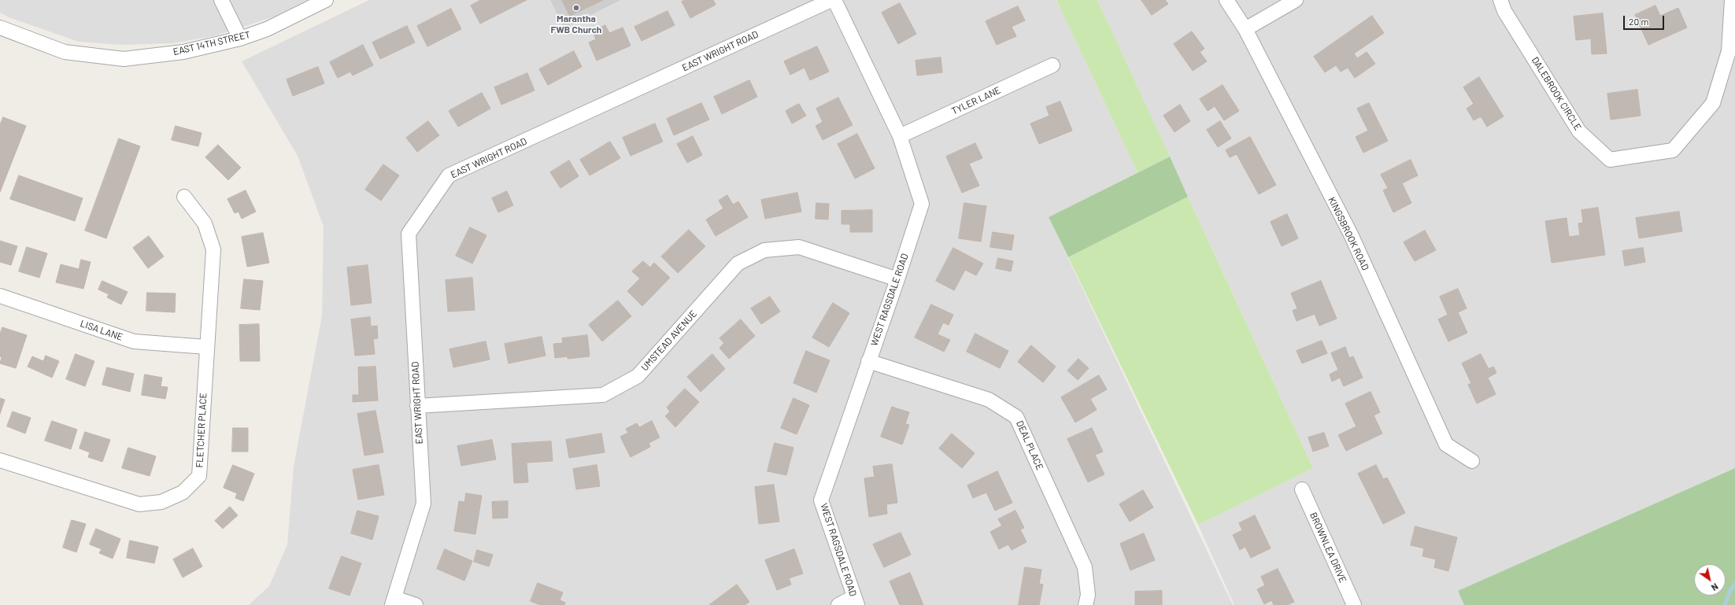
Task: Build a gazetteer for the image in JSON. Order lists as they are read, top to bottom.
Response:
{
  "streets": {
    "street": [
      "EAST 14TH STREET",
      "EAST WRIGHT ROAD",
      "DALEBROOK CIRCLE",
      "TYLER LANE",
      "KINGSBROOK ROAD",
      "WEST RAGSDALE ROAD",
      "LISA LANE",
      "UMSTEAD AVENUE",
      "FLETCHER PLACE",
      "DEAL PLACE",
      "BROWNLEA DRIVE"
    ]
  },
  "crossings": [
    ["EAST WRIGHT ROAD", "UMSTEAD AVENUE"],
    ["TYLER LANE", "WEST RAGSDALE ROAD"],
    ["WEST RAGSDALE ROAD", "UMSTEAD AVENUE"],
    ["WEST RAGSDALE ROAD", "DEAL PLACE"],
    ["LISA LANE", "FLETCHER PLACE"]
  ],
  "places": ["Marantha FWB Church"],
  "scale_bar": "20 m",
  "north": "bottom right"
}
